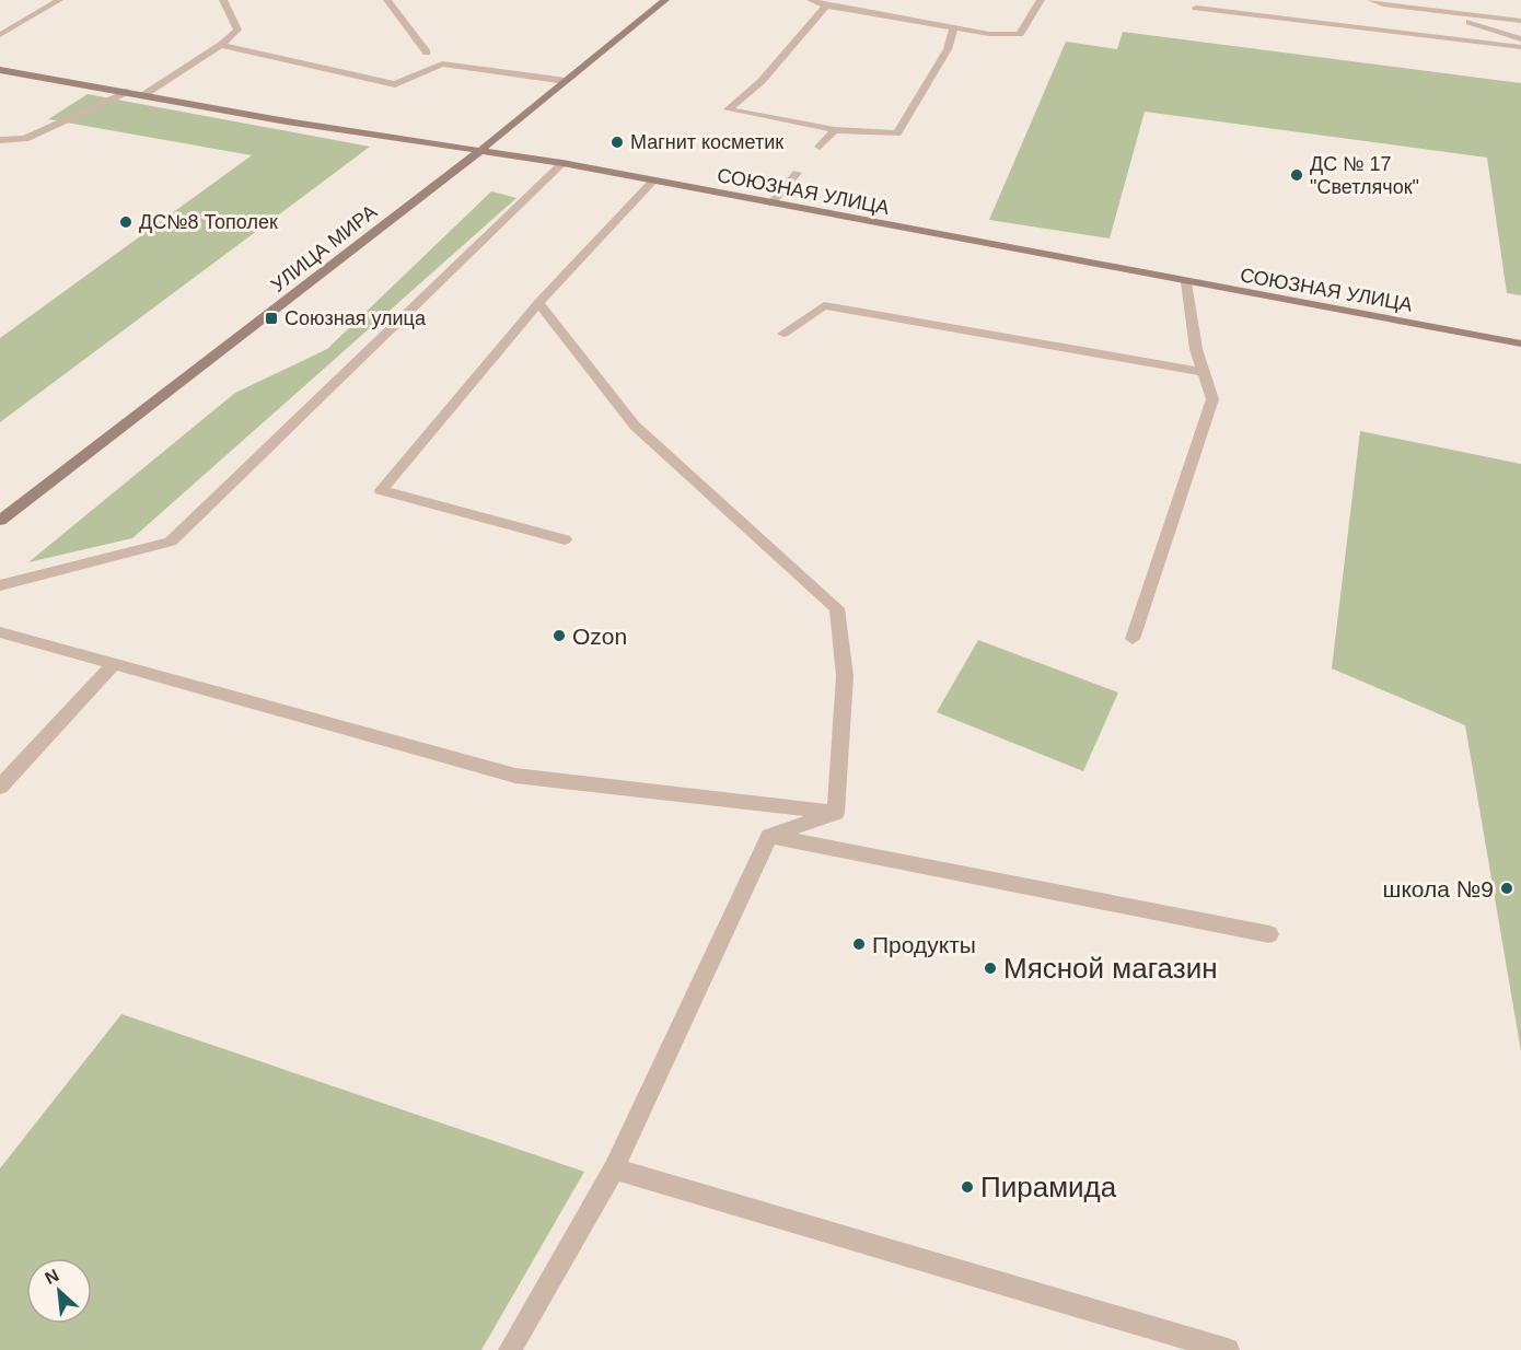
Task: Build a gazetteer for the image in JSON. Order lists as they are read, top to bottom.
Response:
{
  "streets": {
    "street": ["СОЮЗНАЯ УЛИЦА", "УЛИЦА МИРА"]
  },
  "crossings": [
    ["СОЮЗНАЯ УЛИЦА", "УЛИЦА МИРА"]
  ],
  "places": {
    "other": [
      "Магнит косметик",
      "ДС № 17 \"Светлячок\"",
      "ДС№8 Тополек",
      "Ozon",
      "школа №9",
      "Продукты",
      "Мясной магазин",
      "Пирамида"
    ],
    "transit": ["Союзная улица"]
  },
  "north": "top left"
}
